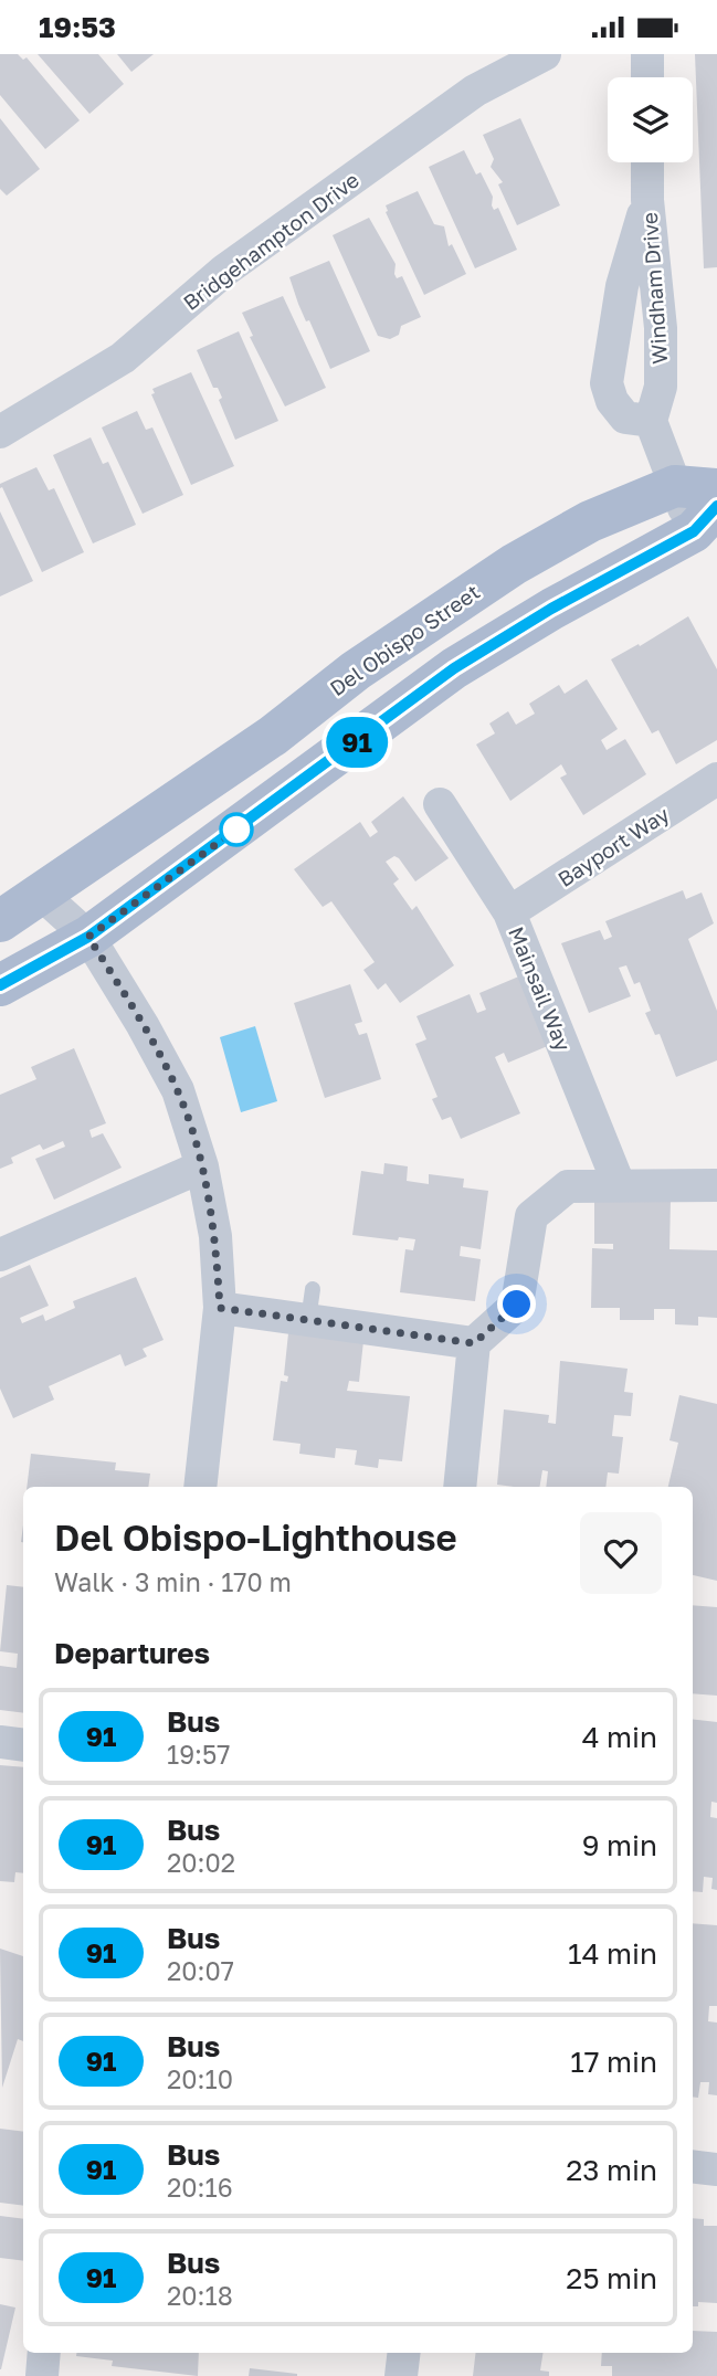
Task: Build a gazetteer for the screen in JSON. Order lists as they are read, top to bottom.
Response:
{
  "streets": {
    "main road": ["Del Obispo Street"],
    "street": [
      "Bridgehampton Drive",
      "Windham Drive",
      "Bayport Way",
      "Mainsail Way"
    ]
  },
  "crossings": [
    ["Bayport Way", "Mainsail Way"]
  ],
  "lines": ["bus line 91"],
  "page": {
    "status": "19:53",
    "on_map": "91",
    "heading": [
      ["Del Obispo-Lighthouse", "Walk · 3 min · 170 m"],
      "Departures"
    ],
    "list": [
      {
        "mark": "91",
        "name": "Bus",
        "note": "19:57",
        "value": "4 min"
      },
      {
        "mark": "91",
        "name": "Bus",
        "note": "20:02",
        "value": "9 min"
      },
      {
        "mark": "91",
        "name": "Bus",
        "note": "20:07",
        "value": "14 min"
      },
      {
        "mark": "91",
        "name": "Bus",
        "note": "20:10",
        "value": "17 min"
      },
      {
        "mark": "91",
        "name": "Bus",
        "note": "20:16",
        "value": "23 min"
      },
      {
        "mark": "91",
        "name": "Bus",
        "note": "20:18",
        "value": "25 min"
      }
    ]
  }
}
